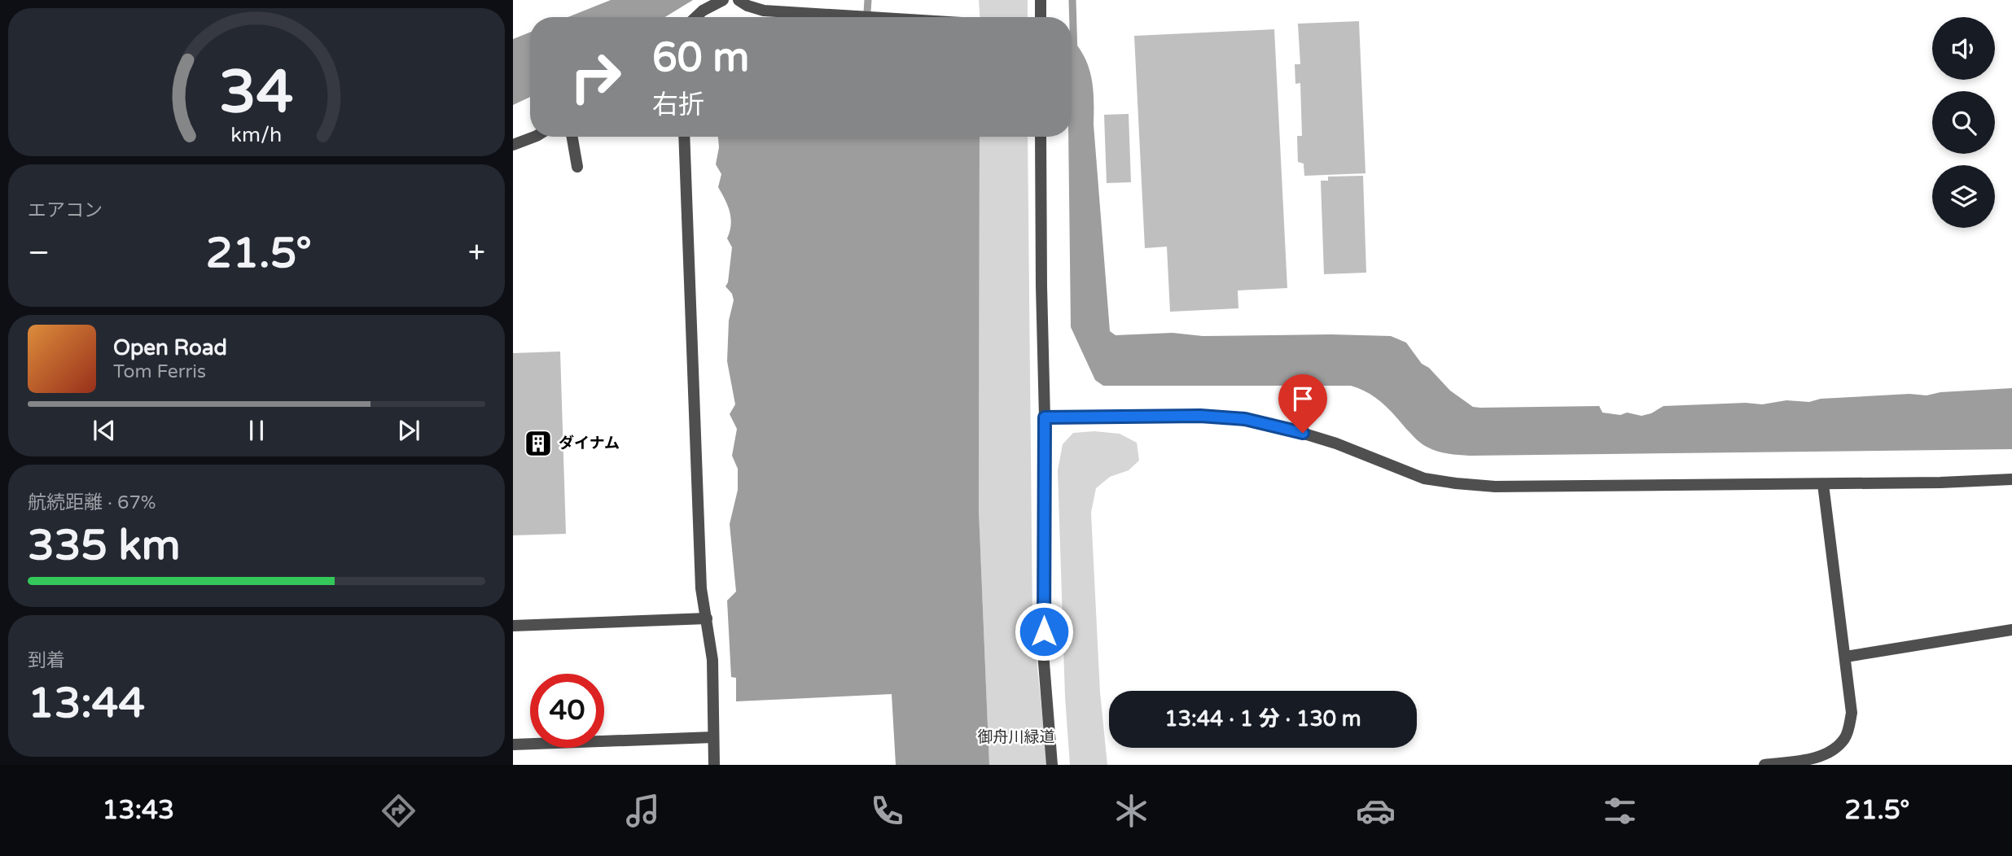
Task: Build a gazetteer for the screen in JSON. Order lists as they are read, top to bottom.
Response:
{
  "parks": ["御舟川緑道"],
  "places": {
    "building": ["ダイナム"]
  },
  "page": {
    "turn": ["60 m", "右折"],
    "tile": [
      "エアコン",
      ["航続距離 · 67%", "335 km"],
      ["到着", "13:44"]
    ],
    "heat": ["−", "21.5°", "+"],
    "song": ["Open Road", "Tom Ferris"],
    "limit": "40",
    "trip": "13:44 · 1 分 · 130 m",
    "tabs": ["13:43", "21.5°"],
    "gauge": ["34", "km/h"]
  }
}
